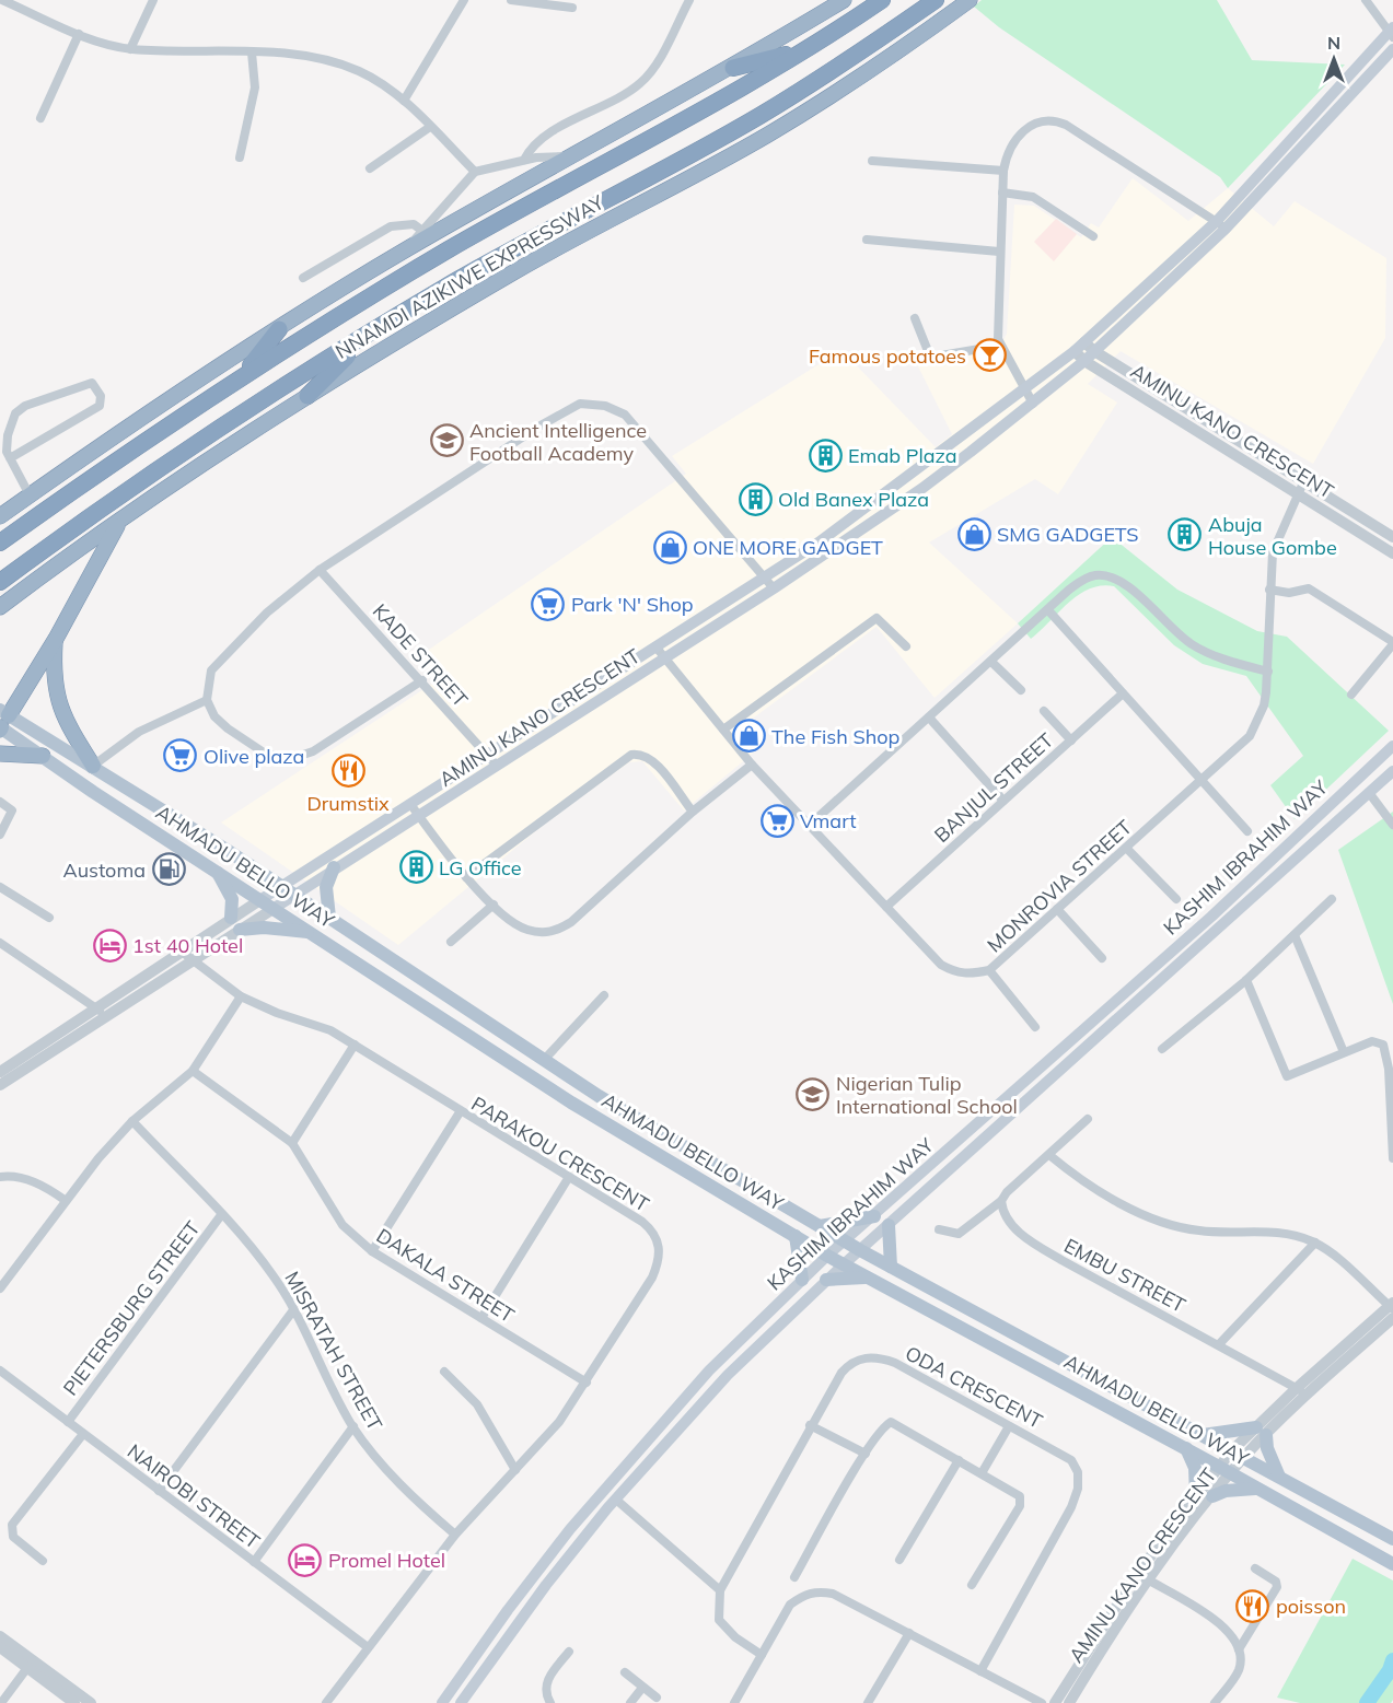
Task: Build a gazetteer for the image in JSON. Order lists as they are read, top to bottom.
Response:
{
  "streets": {
    "highway": ["NNAMDI AZIKIWE EXPRESSWAY"],
    "main road": ["AMINU KANO CRESCENT", "KASHIM IBRAHIM WAY", "AHMADU BELLO WAY"],
    "street": [
      "KADE STREET",
      "BANJUL STREET",
      "MONROVIA STREET",
      "PARAKOU CRESCENT",
      "DAKALA STREET",
      "EMBU STREET",
      "PIETERSBURG STREET",
      "MISRATAH STREET",
      "ODA CRESCENT",
      "NAIROBI STREET"
    ]
  },
  "crossings": [
    ["AMINU KANO CRESCENT", "KADE STREET"],
    ["AMINU KANO CRESCENT", "AHMADU BELLO WAY"],
    ["AMINU KANO CRESCENT", "MONROVIA STREET"],
    ["AMINU KANO CRESCENT", "PARAKOU CRESCENT"],
    ["AMINU KANO CRESCENT", "EMBU STREET"],
    ["BANJUL STREET", "MONROVIA STREET"],
    ["KASHIM IBRAHIM WAY", "AHMADU BELLO WAY"],
    ["PARAKOU CRESCENT", "DAKALA STREET"],
    ["PARAKOU CRESCENT", "MISRATAH STREET"],
    ["PARAKOU CRESCENT", "NAIROBI STREET"],
    ["PIETERSBURG STREET", "MISRATAH STREET"],
    ["PIETERSBURG STREET", "NAIROBI STREET"]
  ],
  "places": {
    "bar": ["Famous potatoes"],
    "school or university": ["Ancient Intelligence Football Academy", "Nigerian Tulip International School"],
    "building": [
      "Emab Plaza",
      "Old Banex Plaza",
      "Abuja House Gombe",
      "LG Office"
    ],
    "shop": ["SMG GADGETS", "ONE MORE GADGET", "The Fish Shop"],
    "supermarket": ["Park 'N' Shop", "Olive plaza", "Vmart"],
    "restaurant": ["Drumstix", "poisson"],
    "fuel station": ["Austoma"],
    "hotel": ["1st 40 Hotel", "Promel Hotel"]
  },
  "north": "top"
}
